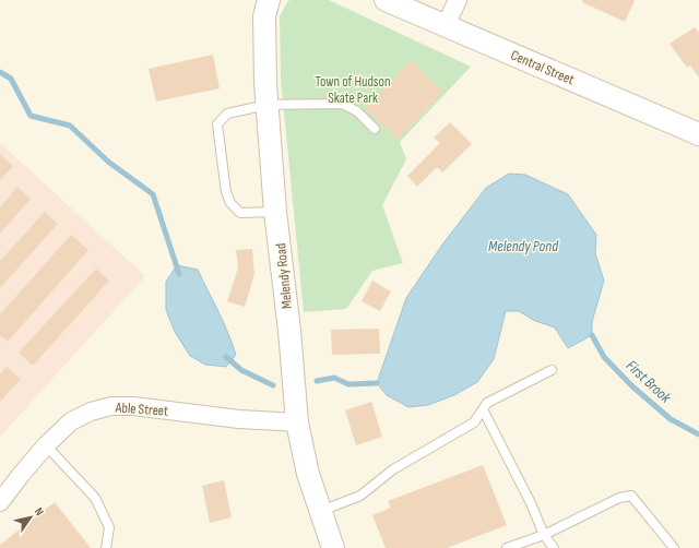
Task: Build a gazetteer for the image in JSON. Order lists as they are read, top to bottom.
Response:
{
  "streets": {
    "street": ["Central Street", "Melendy Road", "Able Street"]
  },
  "crossings": [
    ["Melendy Road", "Able Street"]
  ],
  "water": ["Melendy Pond", "First Brook"],
  "parks": ["Town of Hudson Skate Park"],
  "north": "top right"
}
